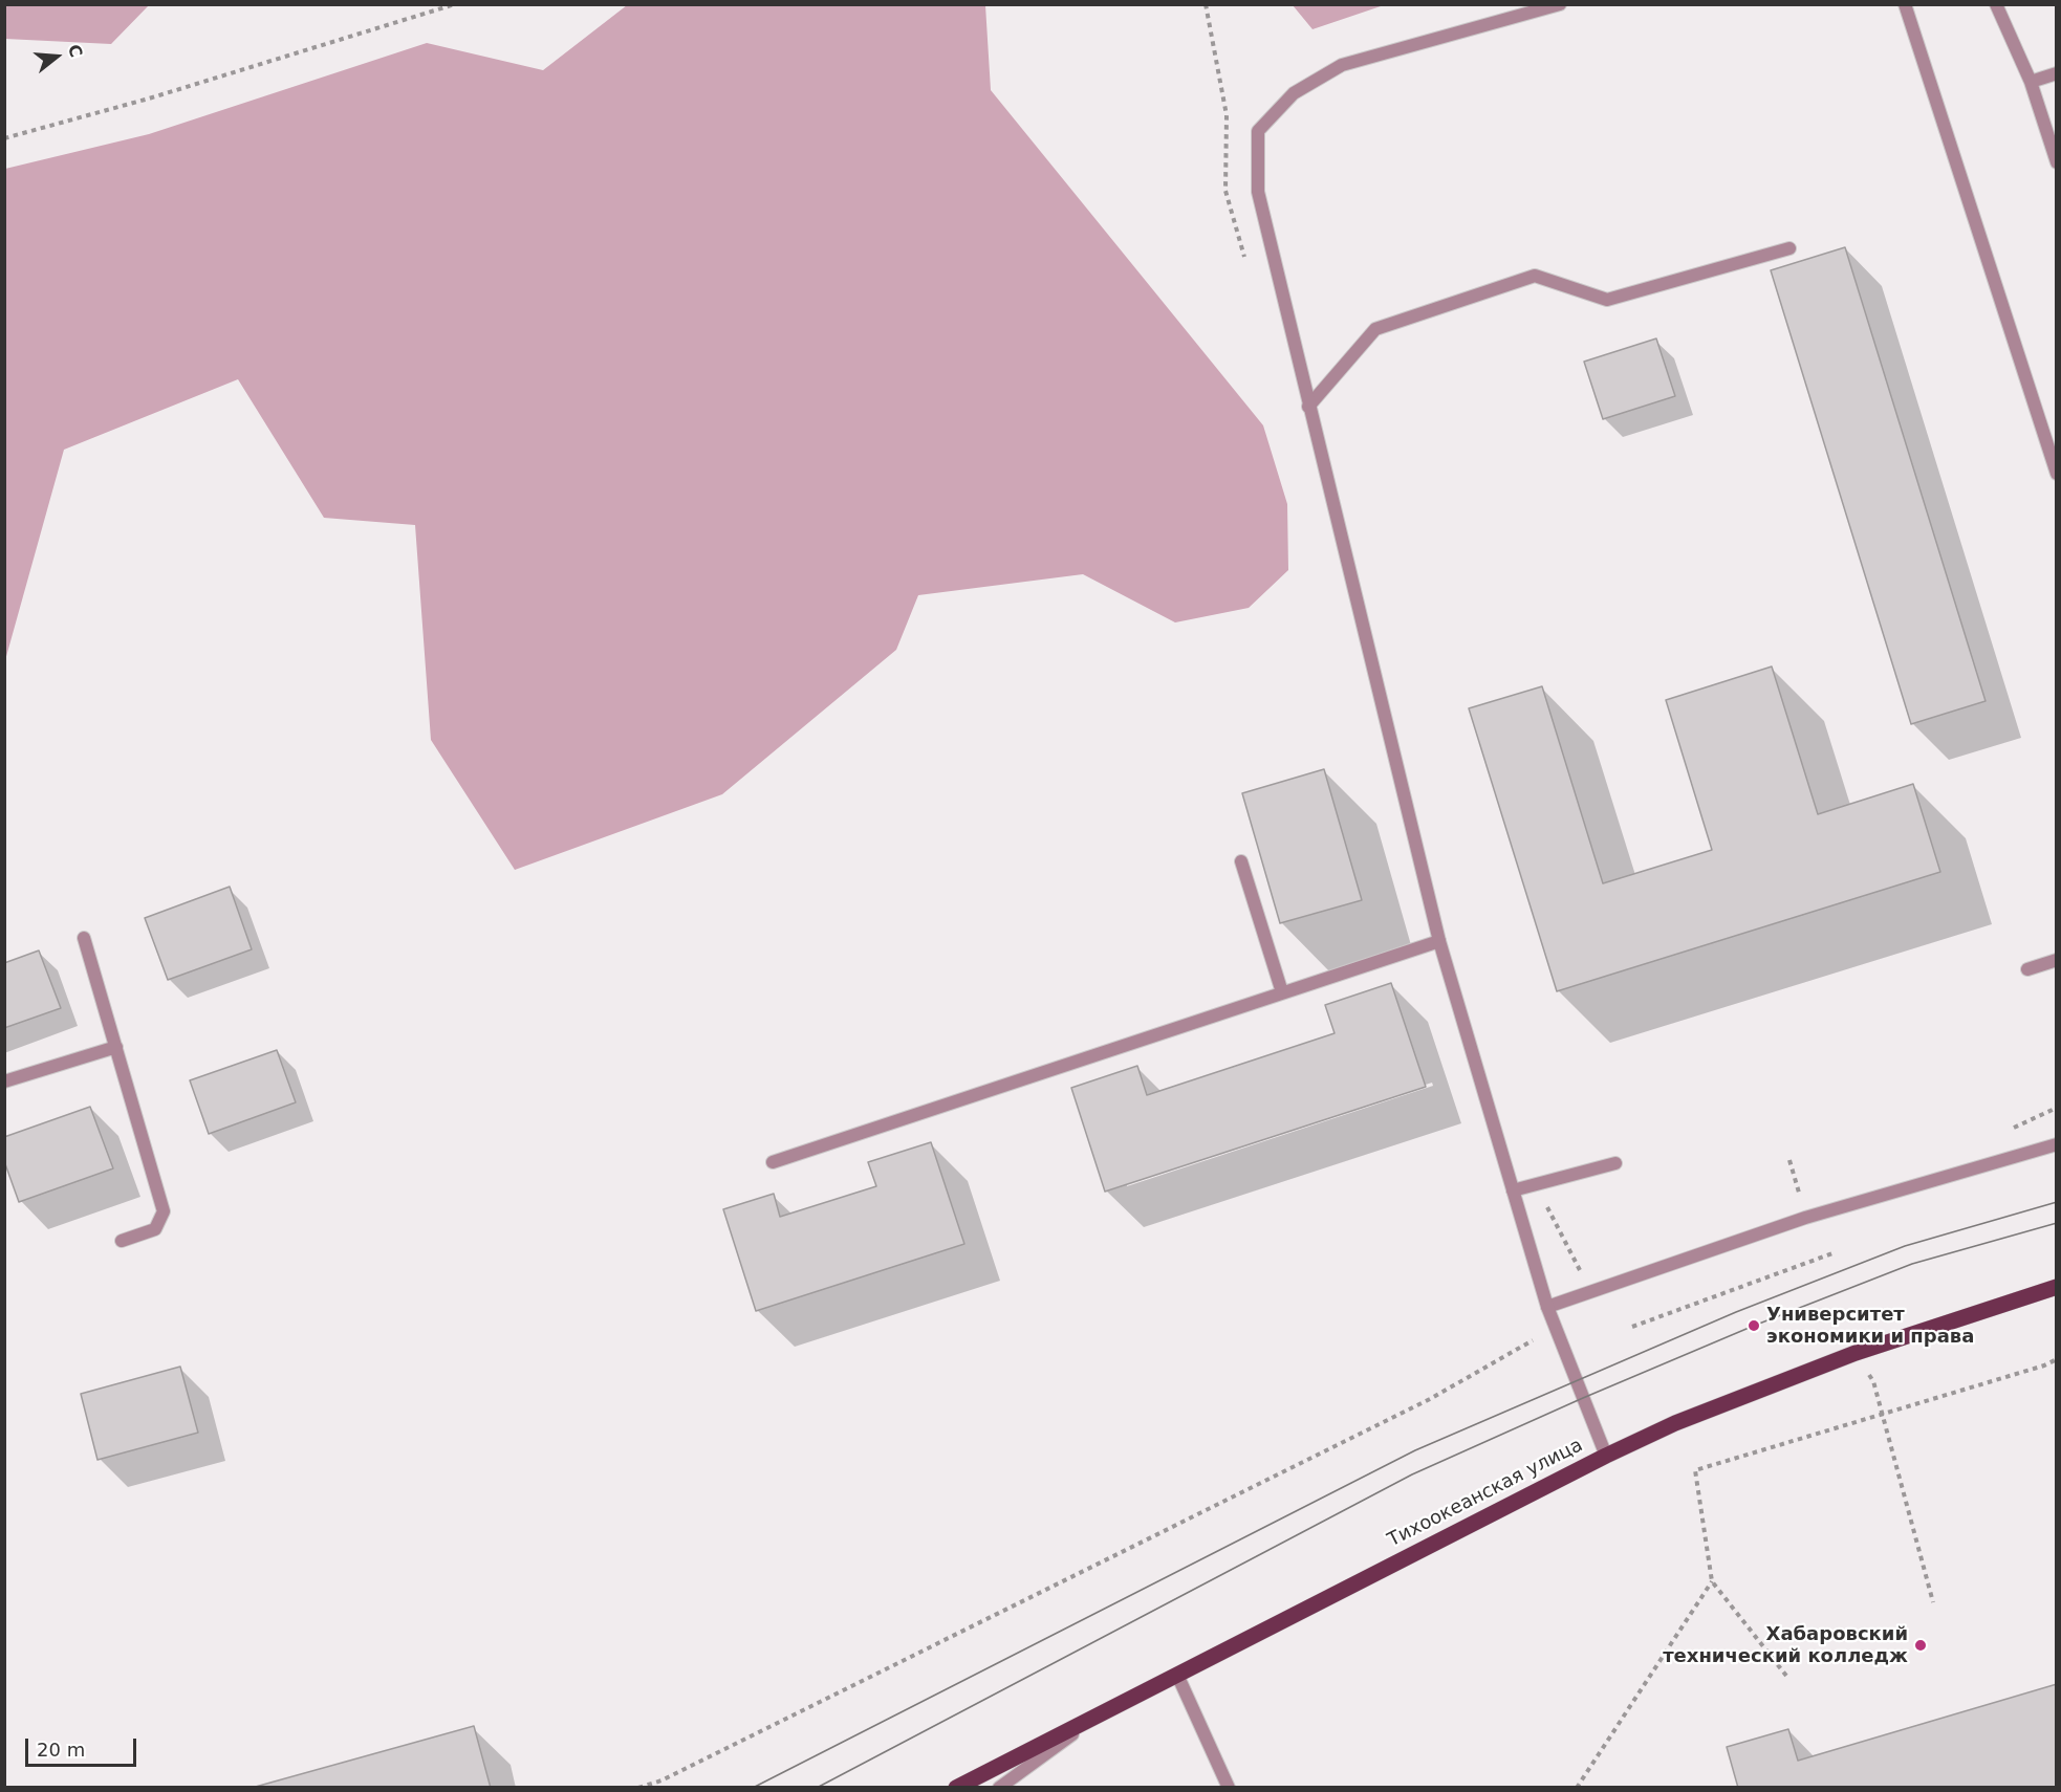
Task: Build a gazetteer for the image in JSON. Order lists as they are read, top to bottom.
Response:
{
  "streets": {
    "main road": ["Тихоокеанская улица"]
  },
  "places": ["Университет экономики и права", "Хабаровский технический колледж"],
  "scale_bar": "20 m",
  "north": "right"
}
